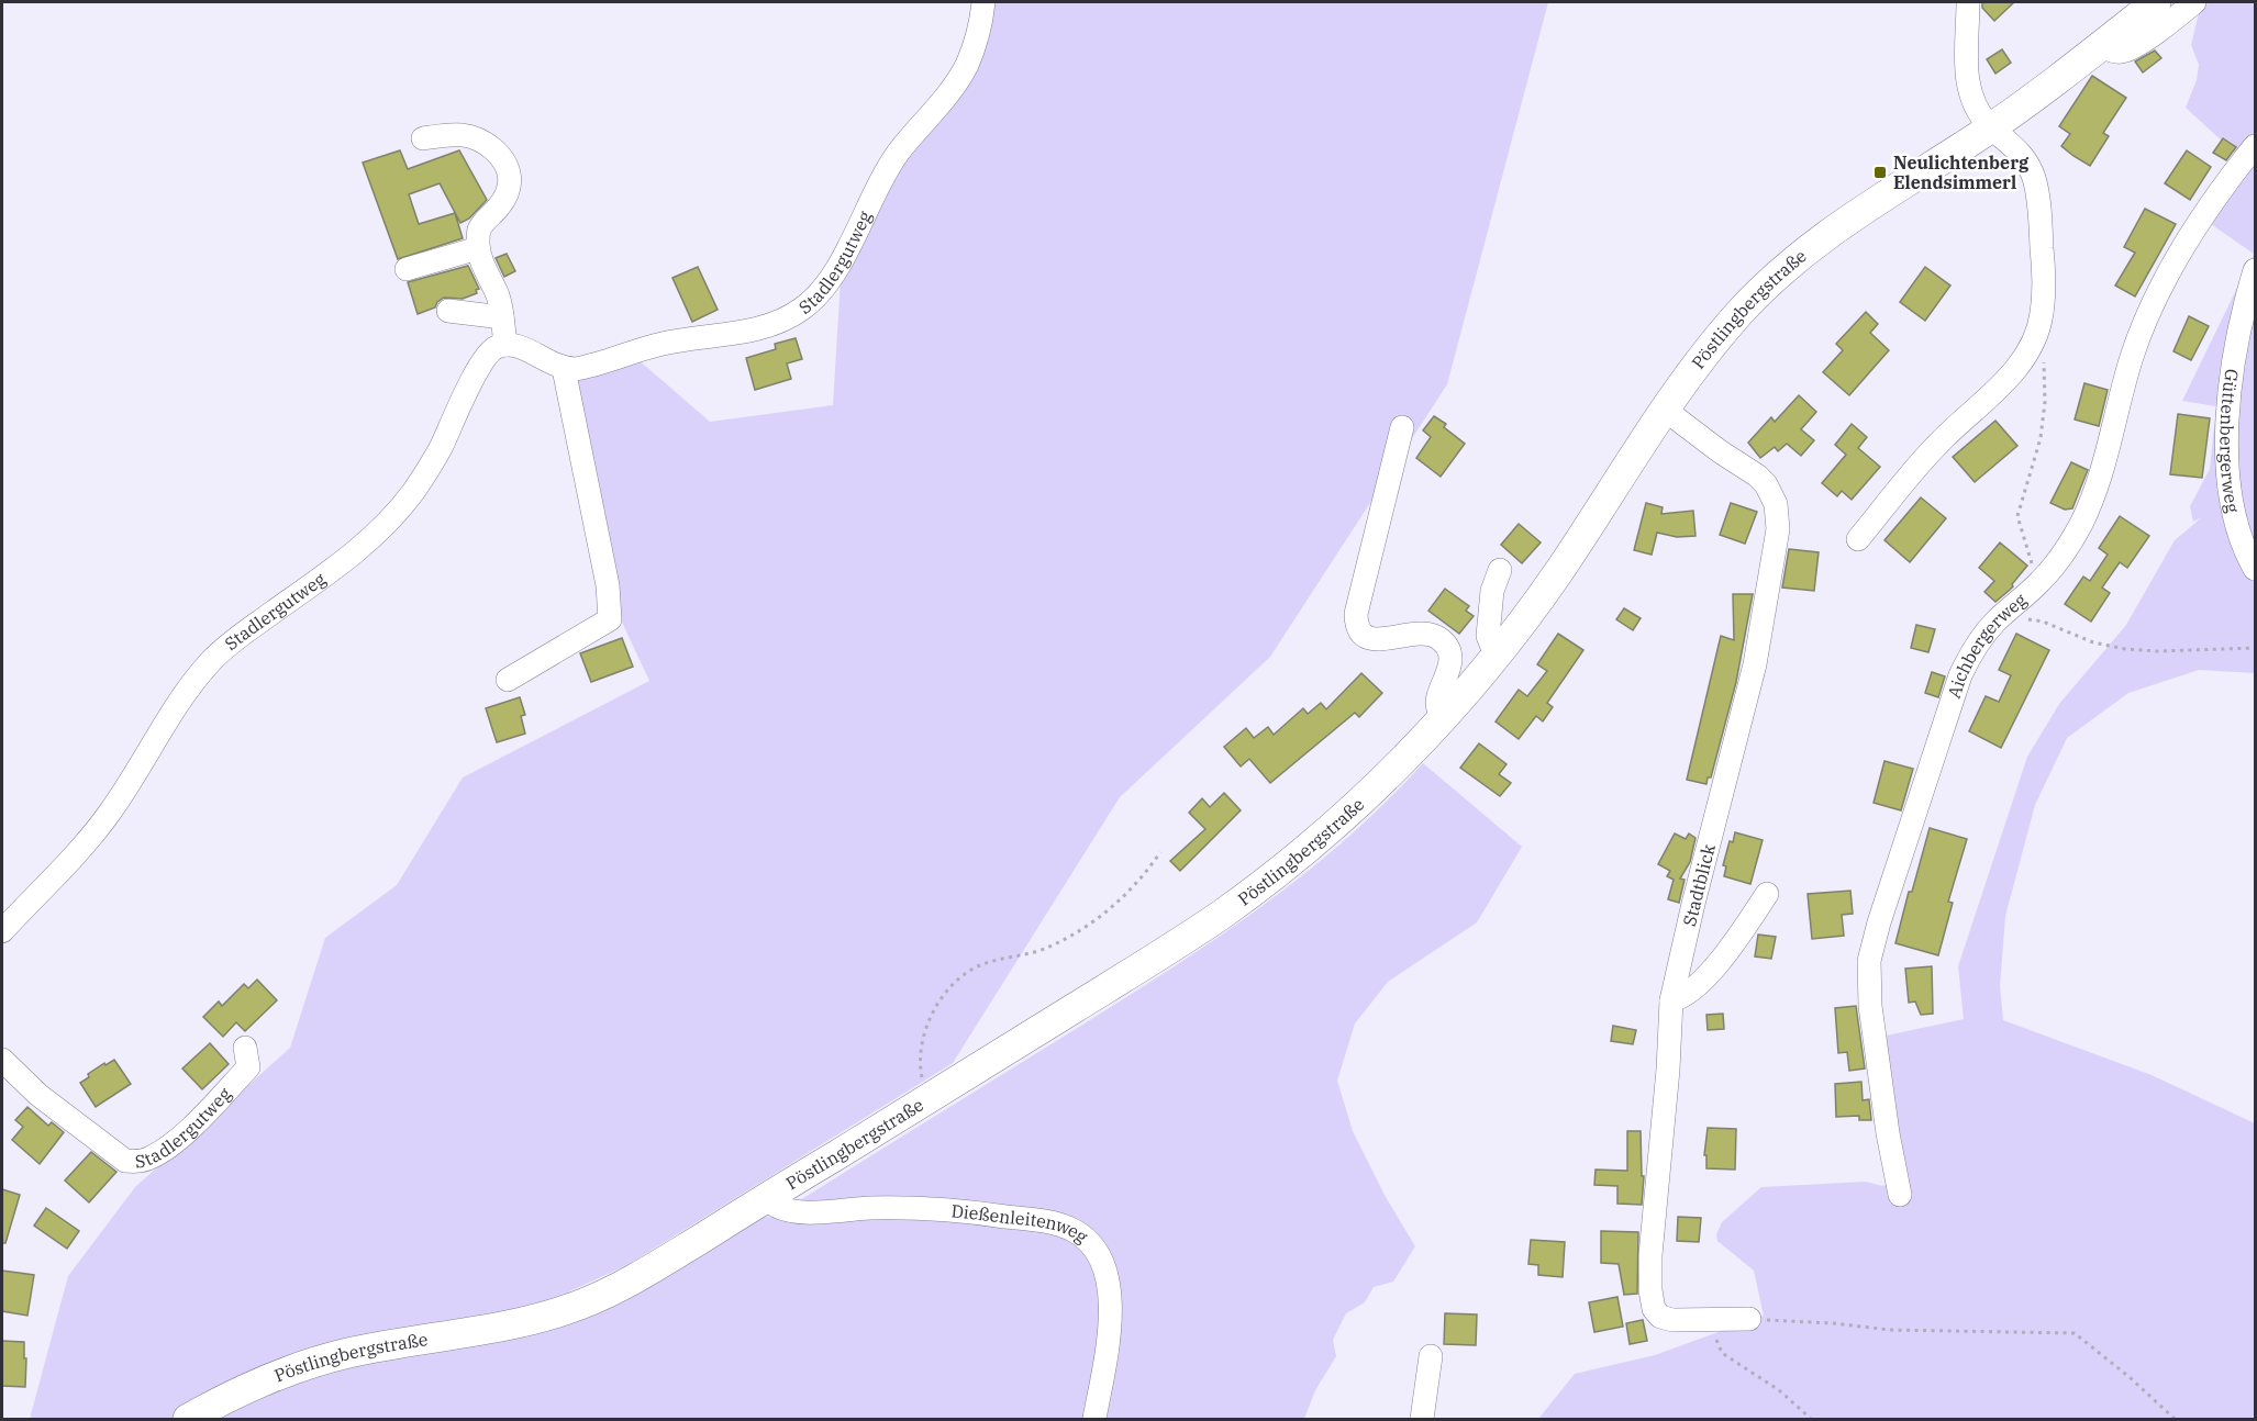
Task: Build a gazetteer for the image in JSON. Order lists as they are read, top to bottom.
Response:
{
  "streets": {
    "main road": ["Pöstlingbergstraße"],
    "street": [
      "Stadlergutweg",
      "Güttenbergerweg",
      "Aichbergerweg",
      "Stadtblick",
      "Dießenleitenweg"
    ]
  },
  "crossings": [
    ["Pöstlingbergstraße", "Stadtblick"],
    ["Pöstlingbergstraße", "Dießenleitenweg"]
  ],
  "places": {
    "transit": ["Neulichtenberg Elendsimmerl"]
  }
}
